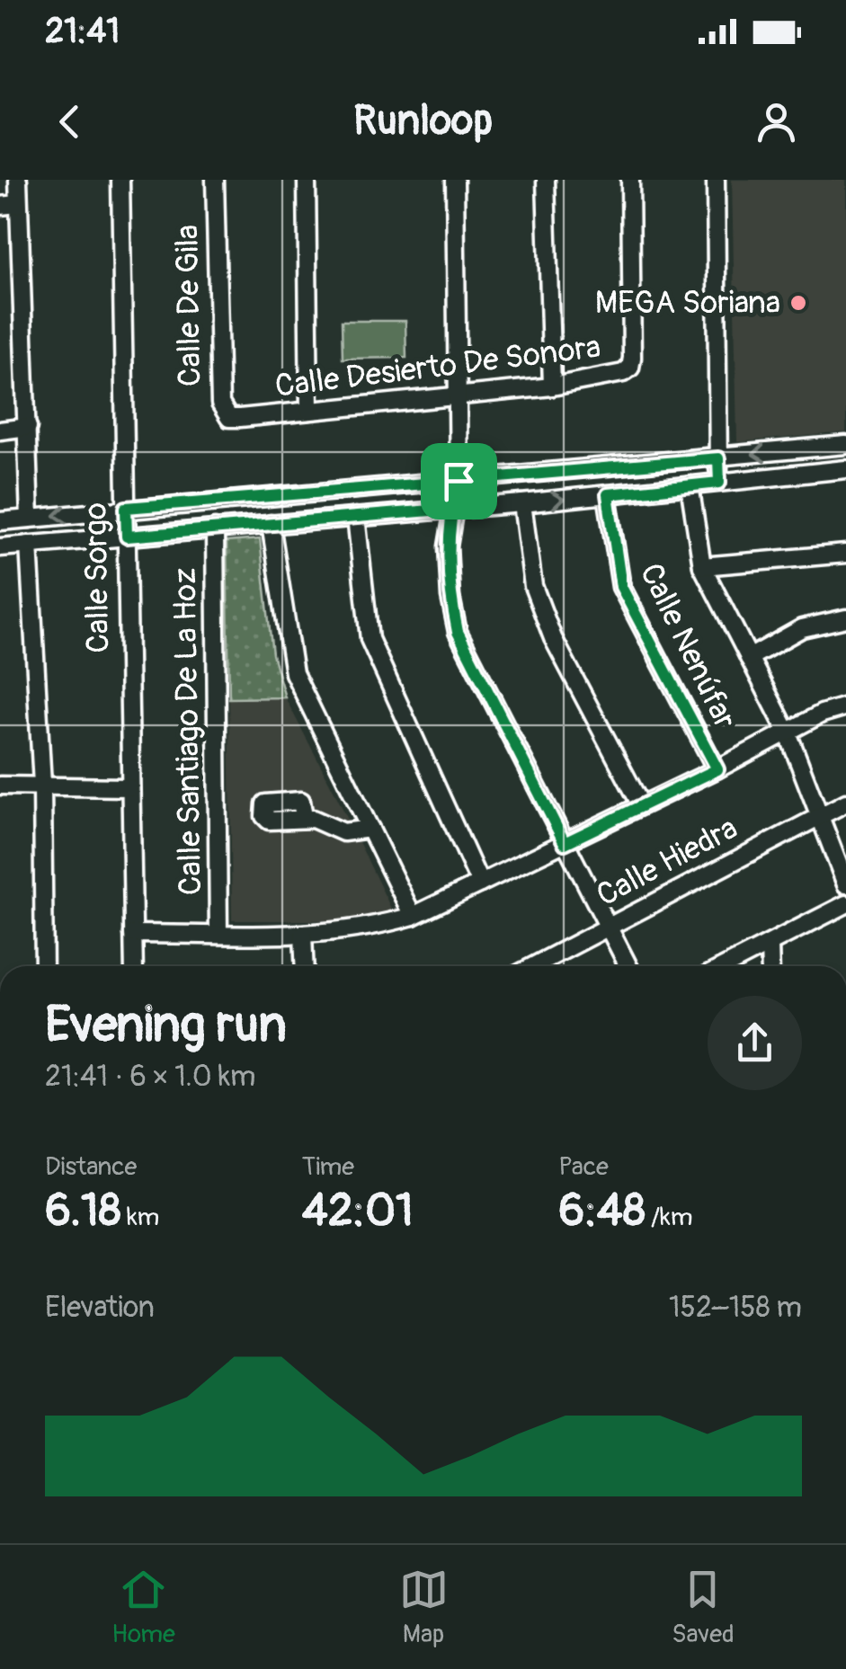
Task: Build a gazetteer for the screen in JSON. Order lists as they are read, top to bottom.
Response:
{
  "streets": {
    "street": [
      "Calle De Gila",
      "Calle Desierto De Sonora",
      "Calle Sorgo",
      "Calle Nenúfar",
      "Calle Santiago De La Hoz",
      "Calle Hiedra"
    ]
  },
  "crossings": [
    ["Calle De Gila", "Calle Desierto De Sonora"]
  ],
  "places": ["MEGA Soriana"],
  "page": {
    "status": "21:41",
    "header": "Runloop",
    "heading": ["Evening run", "21:41 · 6 × 1.0 km"],
    "stats": [
      ["Distance", "6.18 km"],
      ["Time", "42:01"],
      ["Pace", "6:48 /km"]
    ],
    "chart": ["Elevation", "152–158 m"],
    "tabs": ["Home", "Map", "Saved"]
  }
}
